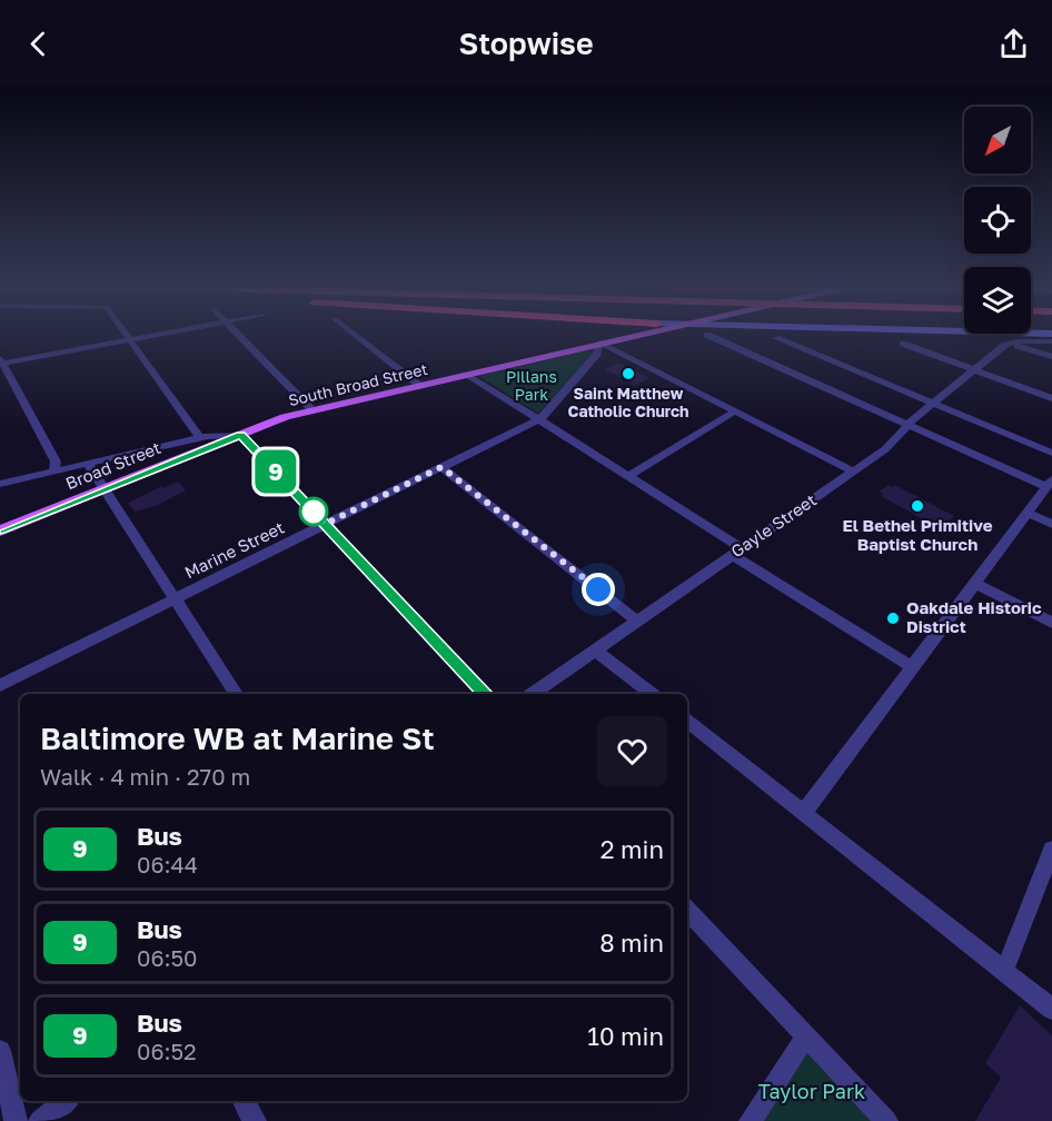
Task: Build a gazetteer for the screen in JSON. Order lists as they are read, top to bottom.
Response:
{
  "streets": {
    "main road": ["South Broad Street", "Broad Street"],
    "street": ["Gayle Street", "Marine Street"]
  },
  "crossings": [
    ["South Broad Street", "Broad Street"],
    ["South Broad Street", "Marine Street"]
  ],
  "parks": ["Pillans Park", "Taylor Park"],
  "places": ["Saint Matthew Catholic Church", "El Bethel Primitive Baptist Church", "Oakdale Historic District"],
  "lines": ["bus line 9"],
  "north": "bottom left",
  "page": {
    "header": "Stopwise",
    "on_map": "9",
    "heading": ["Baltimore WB at Marine St", "Walk · 4 min · 270 m"],
    "list": [
      {
        "mark": "9",
        "name": "Bus",
        "note": "06:44",
        "value": "2 min"
      },
      {
        "mark": "9",
        "name": "Bus",
        "note": "06:50",
        "value": "8 min"
      },
      {
        "mark": "9",
        "name": "Bus",
        "note": "06:52",
        "value": "10 min"
      }
    ]
  }
}
